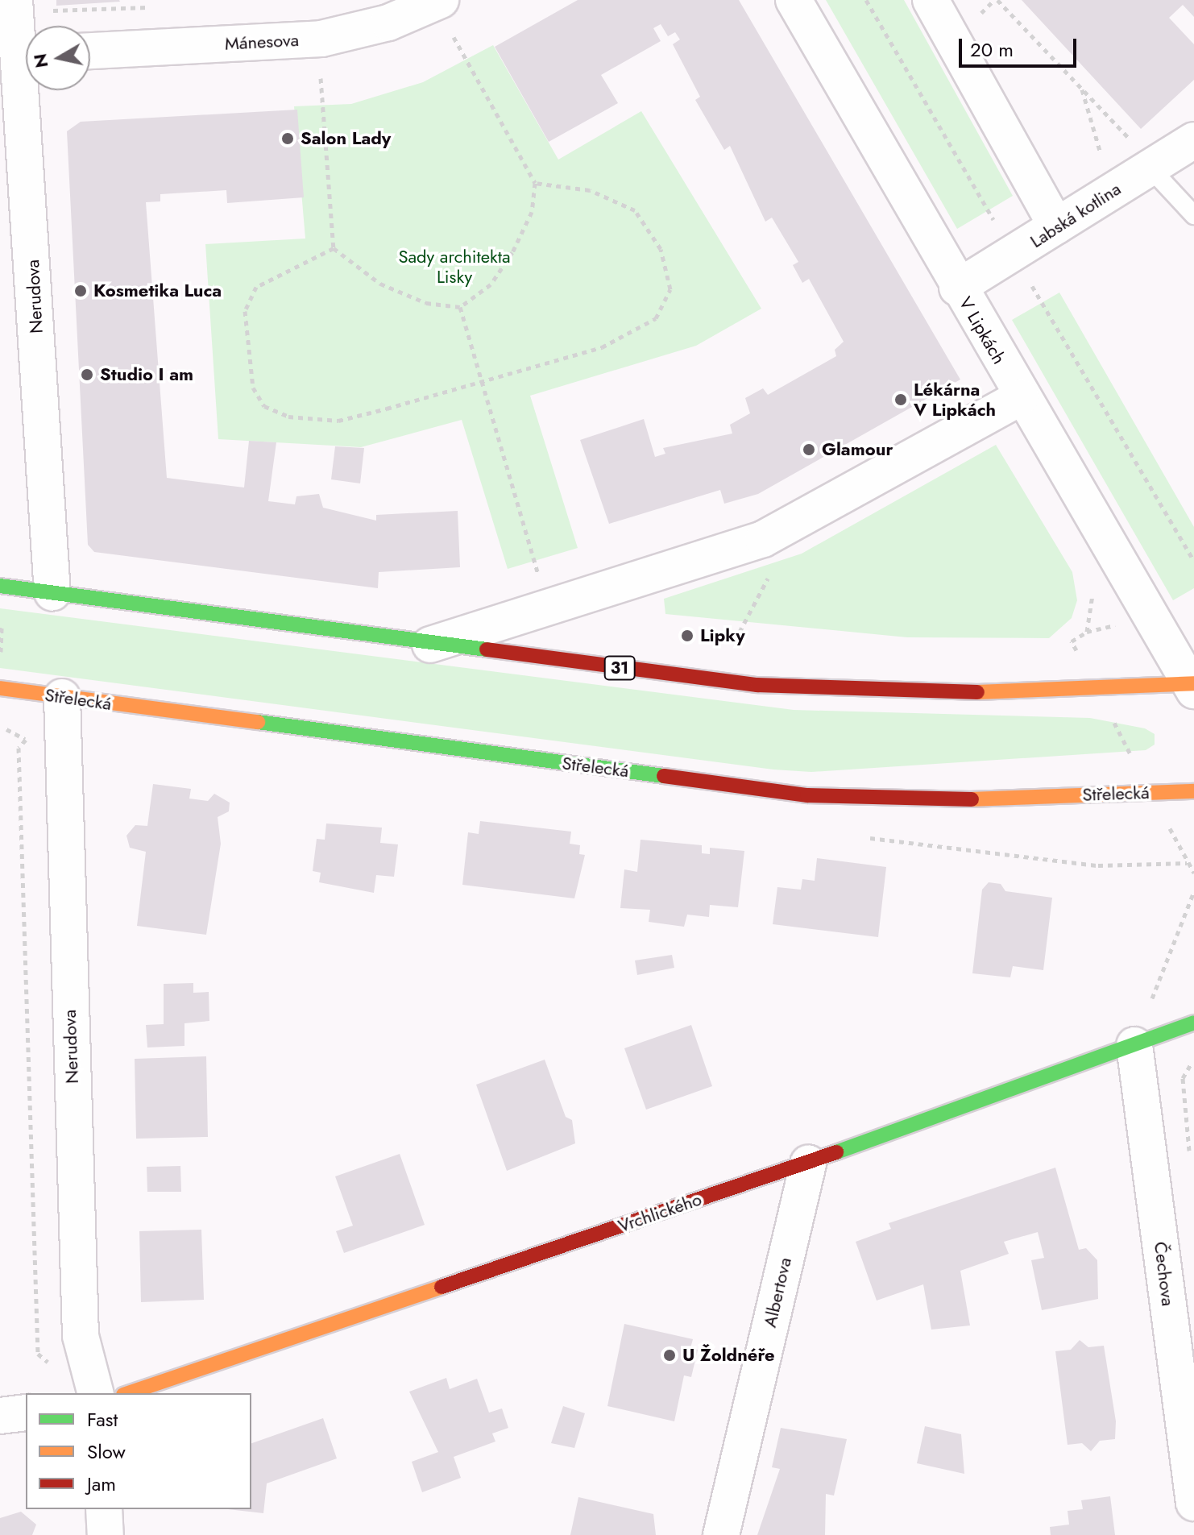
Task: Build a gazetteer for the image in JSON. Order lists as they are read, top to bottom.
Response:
{
  "streets": {
    "main road": ["31", "Střelecká", "Vrchlického"],
    "street": [
      "Mánesova",
      "Labská kotlina",
      "Nerudova",
      "V Lipkách",
      "Čechova",
      "Albertova"
    ]
  },
  "crossings": [
    ["Labská kotlina", "V Lipkách"],
    ["Nerudova", "31"],
    ["Nerudova", "Střelecká"],
    ["V Lipkách", "31"],
    ["Vrchlického", "Čechova"],
    ["Vrchlického", "Albertova"]
  ],
  "parks": ["Sady architekta Lisky"],
  "places": [
    "Salon Lady",
    "Kosmetika Luca",
    "Studio I am",
    "Lékárna V Lipkách",
    "Glamour",
    "Lipky",
    "U Žoldnéře"
  ],
  "legend": ["Fast", "Slow", "Jam"],
  "scale_bar": "20 m",
  "north": "left"
}
